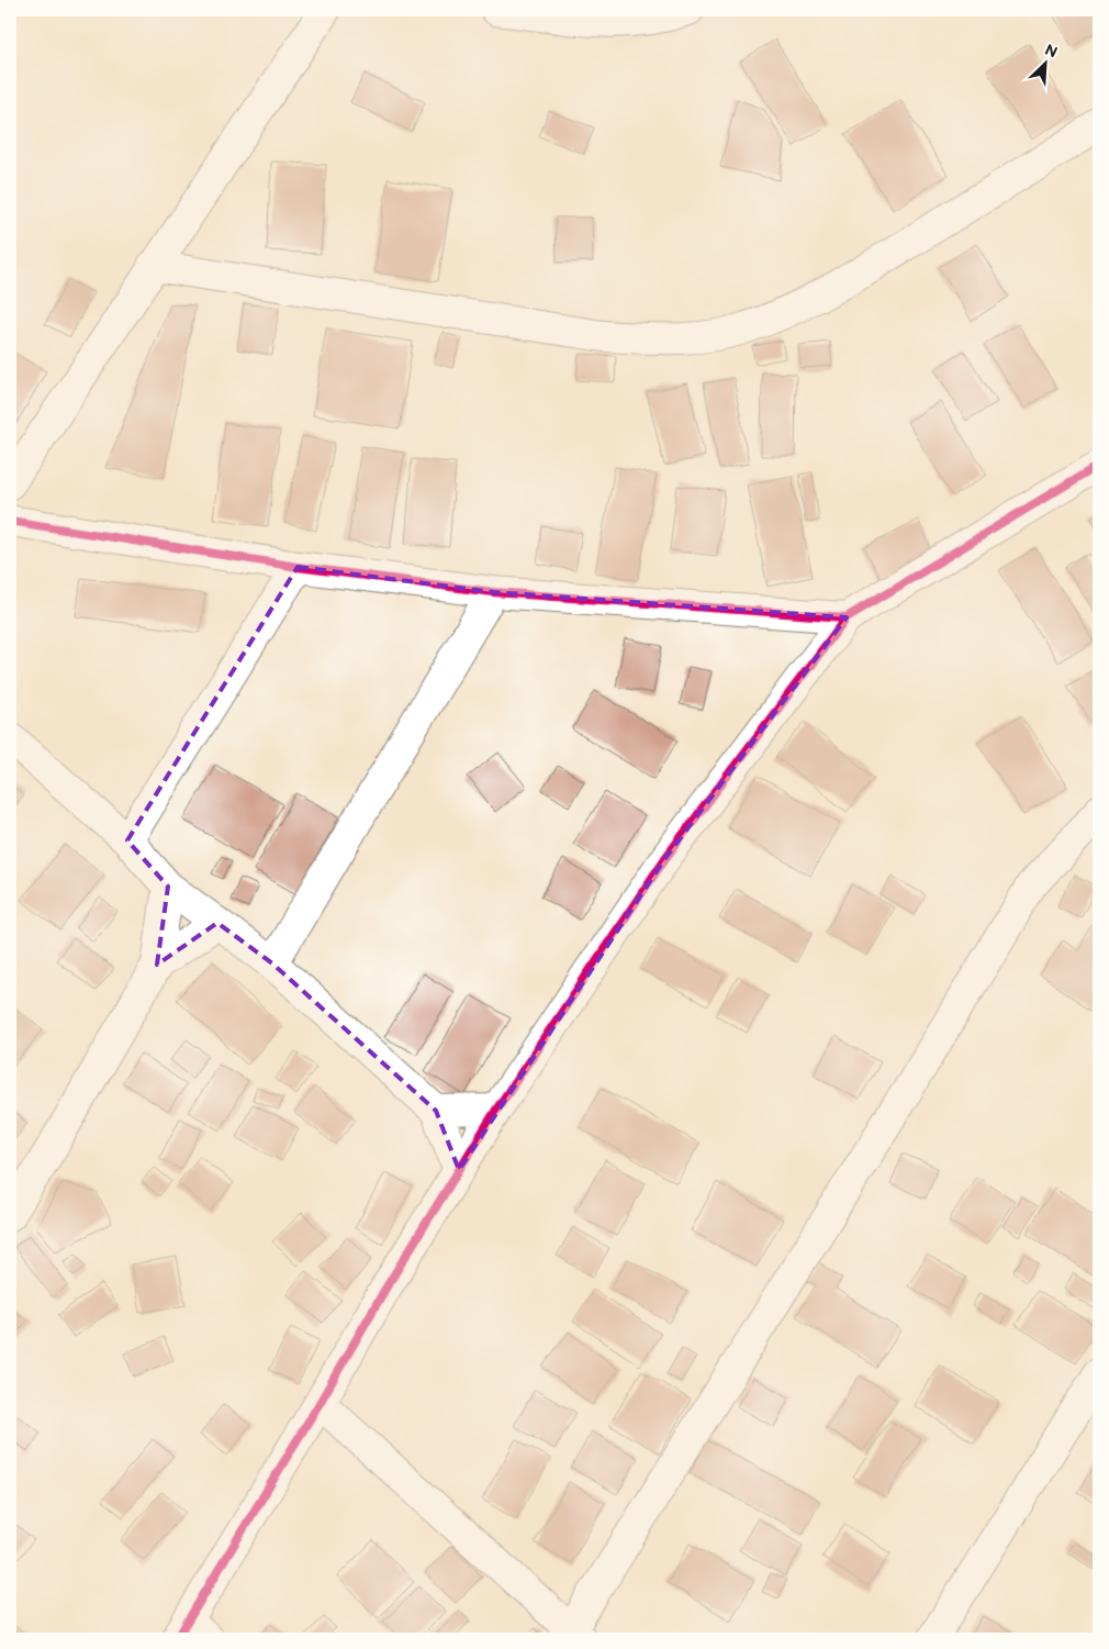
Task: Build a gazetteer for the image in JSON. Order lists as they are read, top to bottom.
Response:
{
  "north": "top right"
}
